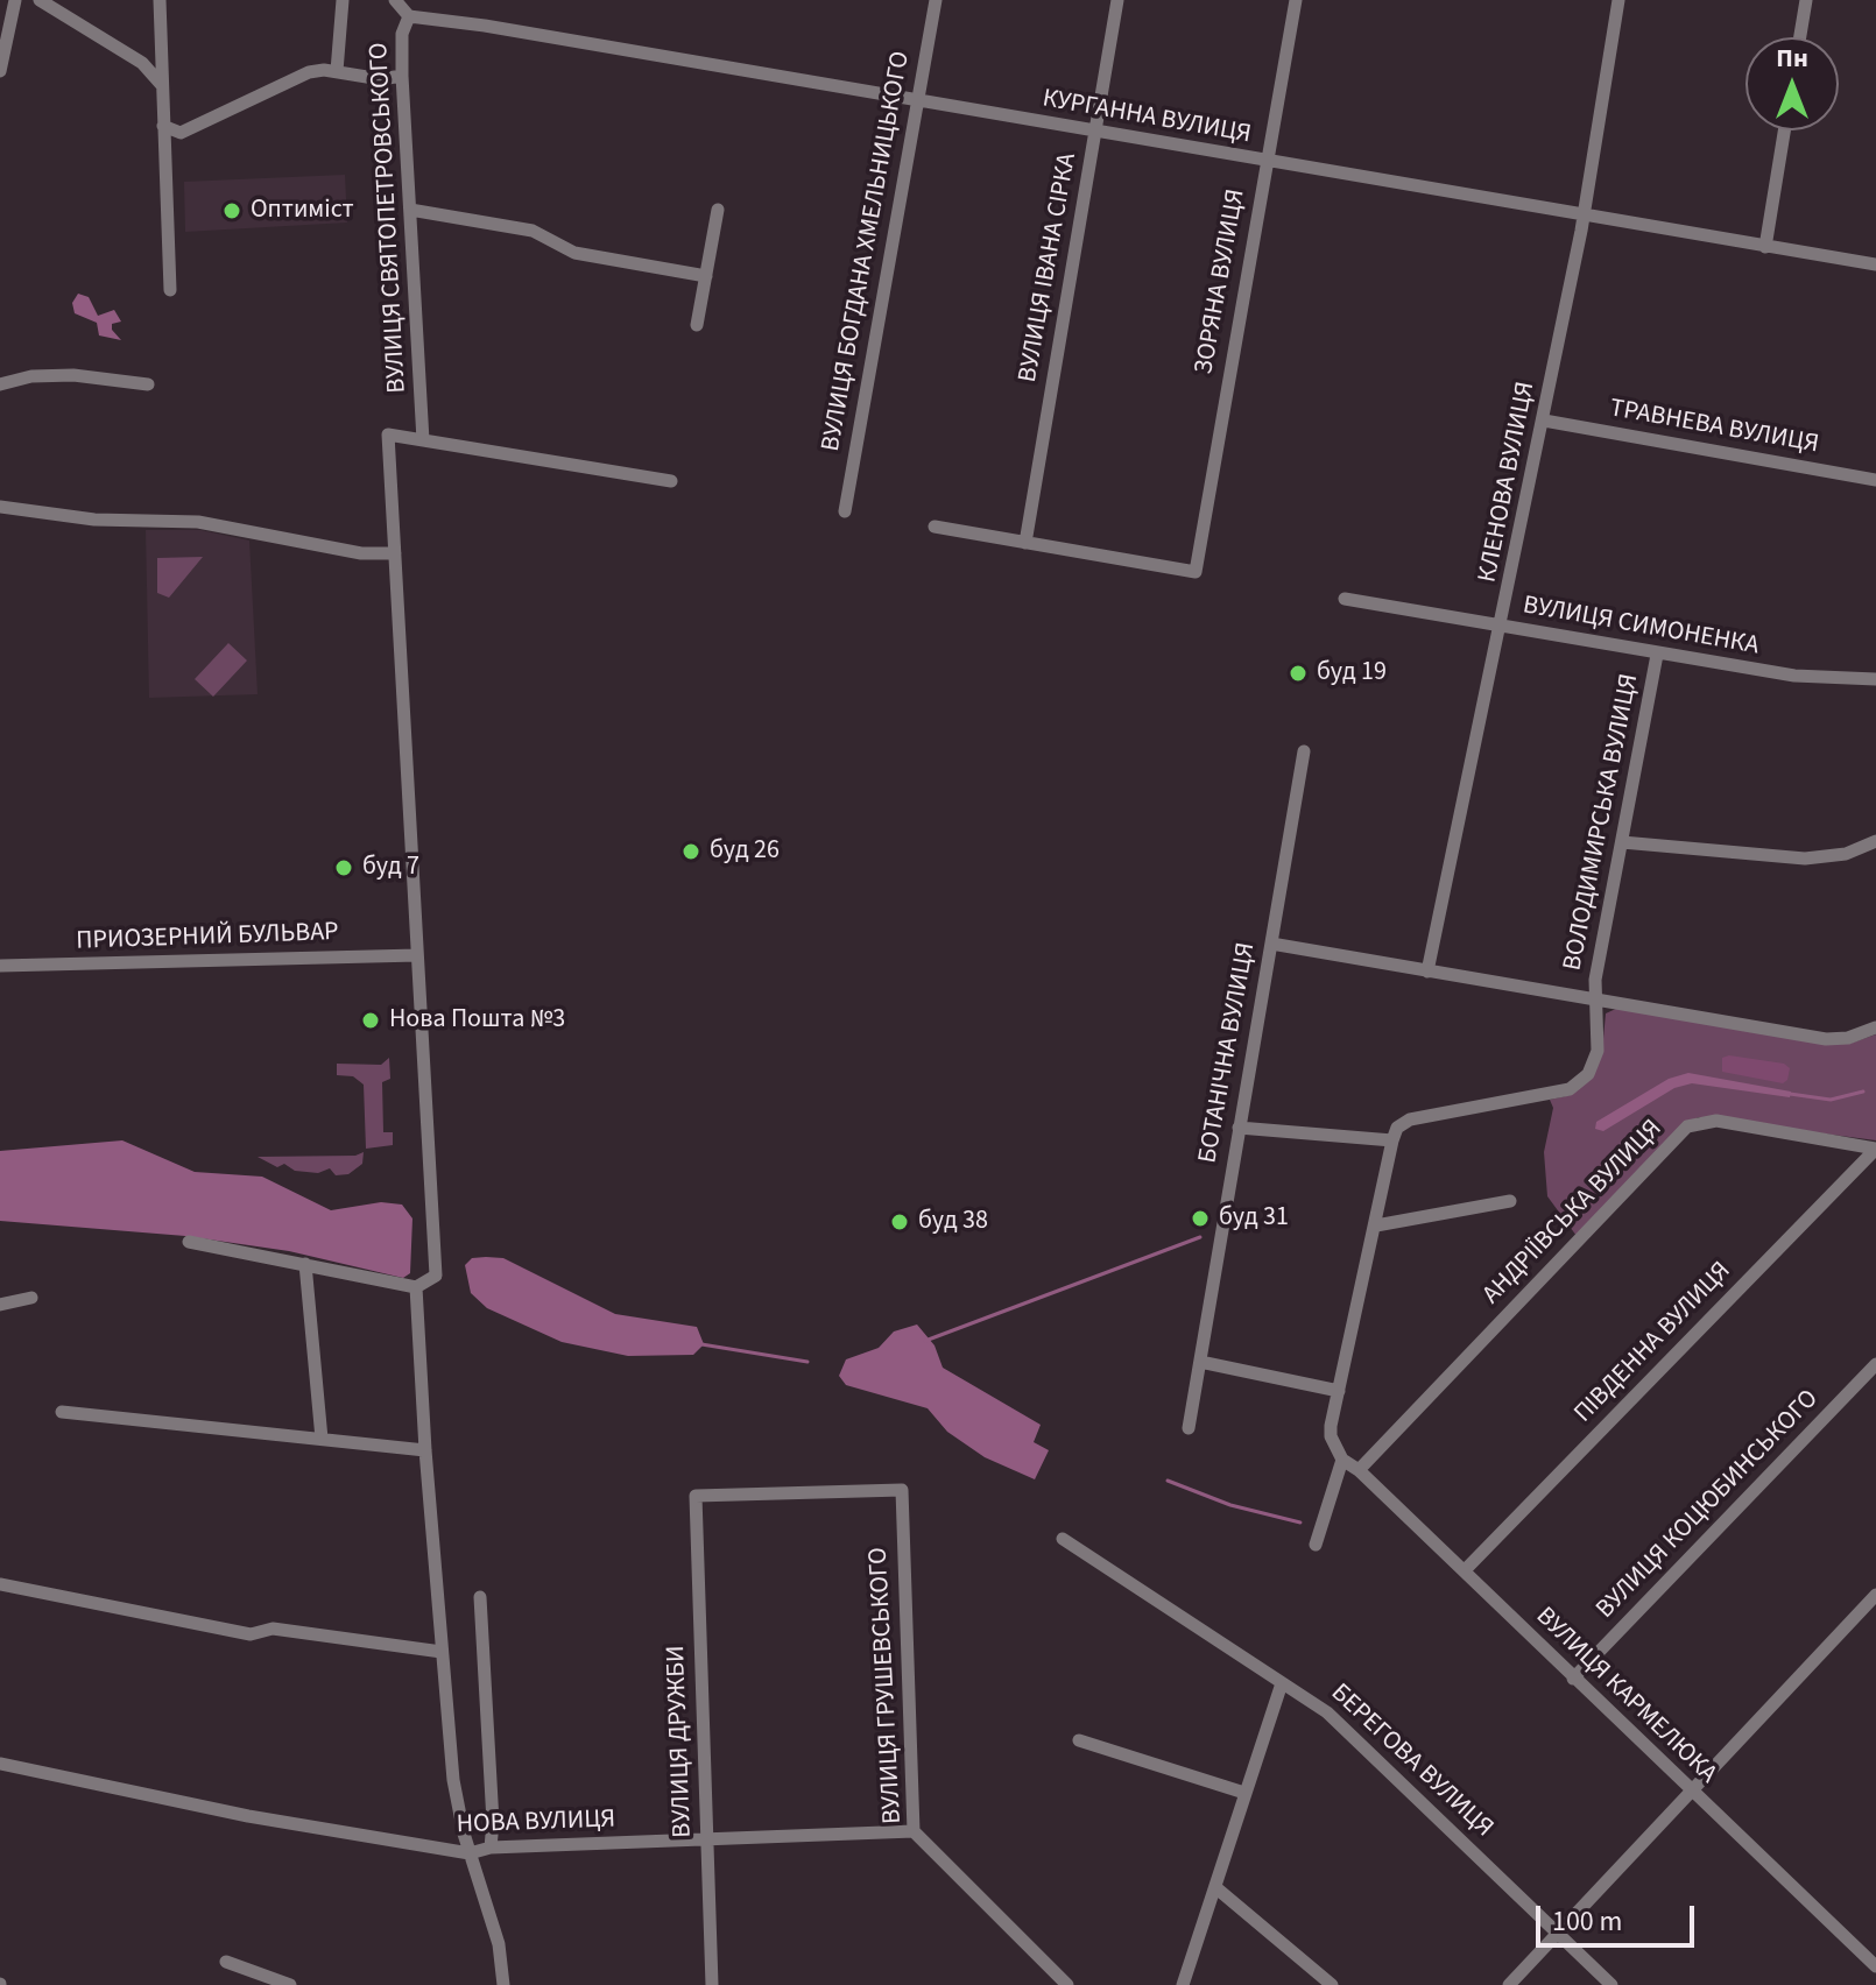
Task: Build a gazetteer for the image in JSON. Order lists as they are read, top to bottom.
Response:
{
  "streets": {
    "street": [
      "КУРГАННА ВУЛИЦЯ",
      "ВУЛИЦЯ СВЯТОПЕТРОВСЬКОГО",
      "ВУЛИЦЯ БОГДАНА ХМЕЛЬНИЦЬКОГО",
      "ВУЛИЦЯ ІВАНА СІРКА",
      "ЗОРЯНА ВУЛИЦЯ",
      "ТРАВНЕВА ВУЛИЦЯ",
      "КЛЕНОВА ВУЛИЦЯ",
      "ВУЛИЦЯ СИМОНЕНКА",
      "ВОЛОДИМИРСЬКА ВУЛИЦЯ",
      "ПРИОЗЕРНИЙ БУЛЬВАР",
      "БОТАНІЧНА ВУЛИЦЯ",
      "АНДРІЇВСЬКА ВУЛИЦЯ",
      "ПІВДЕННА ВУЛИЦЯ",
      "ВУЛИЦЯ КОЦЮБИНСЬКОГО",
      "ВУЛИЦЯ ГРУШЕВСЬКОГО",
      "ВУЛИЦЯ КАРМЕЛЮКА",
      "ВУЛИЦЯ ДРУЖБИ",
      "БЕРЕГОВА ВУЛИЦЯ",
      "НОВА ВУЛИЦЯ"
    ]
  },
  "crossings": [
    ["КУРГАННА ВУЛИЦЯ", "ВУЛИЦЯ СВЯТОПЕТРОВСЬКОГО"],
    ["КУРГАННА ВУЛИЦЯ", "ВУЛИЦЯ БОГДАНА ХМЕЛЬНИЦЬКОГО"],
    ["КУРГАННА ВУЛИЦЯ", "ВУЛИЦЯ ІВАНА СІРКА"],
    ["КУРГАННА ВУЛИЦЯ", "ЗОРЯНА ВУЛИЦЯ"],
    ["КУРГАННА ВУЛИЦЯ", "КЛЕНОВА ВУЛИЦЯ"],
    ["ВУЛИЦЯ ІВАНА СІРКА", "ЗОРЯНА ВУЛИЦЯ"],
    ["ТРАВНЕВА ВУЛИЦЯ", "КЛЕНОВА ВУЛИЦЯ"],
    ["КЛЕНОВА ВУЛИЦЯ", "ВУЛИЦЯ СИМОНЕНКА"],
    ["ВУЛИЦЯ СИМОНЕНКА", "ВОЛОДИМИРСЬКА ВУЛИЦЯ"],
    ["АНДРІЇВСЬКА ВУЛИЦЯ", "ПІВДЕННА ВУЛИЦЯ"],
    ["АНДРІЇВСЬКА ВУЛИЦЯ", "ВУЛИЦЯ КАРМЕЛЮКА"],
    ["ПІВДЕННА ВУЛИЦЯ", "ВУЛИЦЯ КАРМЕЛЮКА"],
    ["ВУЛИЦЯ КОЦЮБИНСЬКОГО", "ВУЛИЦЯ КАРМЕЛЮКА"],
    ["ВУЛИЦЯ ГРУШЕВСЬКОГО", "ВУЛИЦЯ ДРУЖБИ"],
    ["ВУЛИЦЯ ГРУШЕВСЬКОГО", "НОВА ВУЛИЦЯ"],
    ["ВУЛИЦЯ ДРУЖБИ", "НОВА ВУЛИЦЯ"]
  ],
  "places": [
    "Оптиміст",
    "буд 19",
    "буд 26",
    "буд 7",
    "Нова Пошта №3",
    "буд 31",
    "буд 38"
  ],
  "scale_bar": "100 m",
  "north": "top"
}
